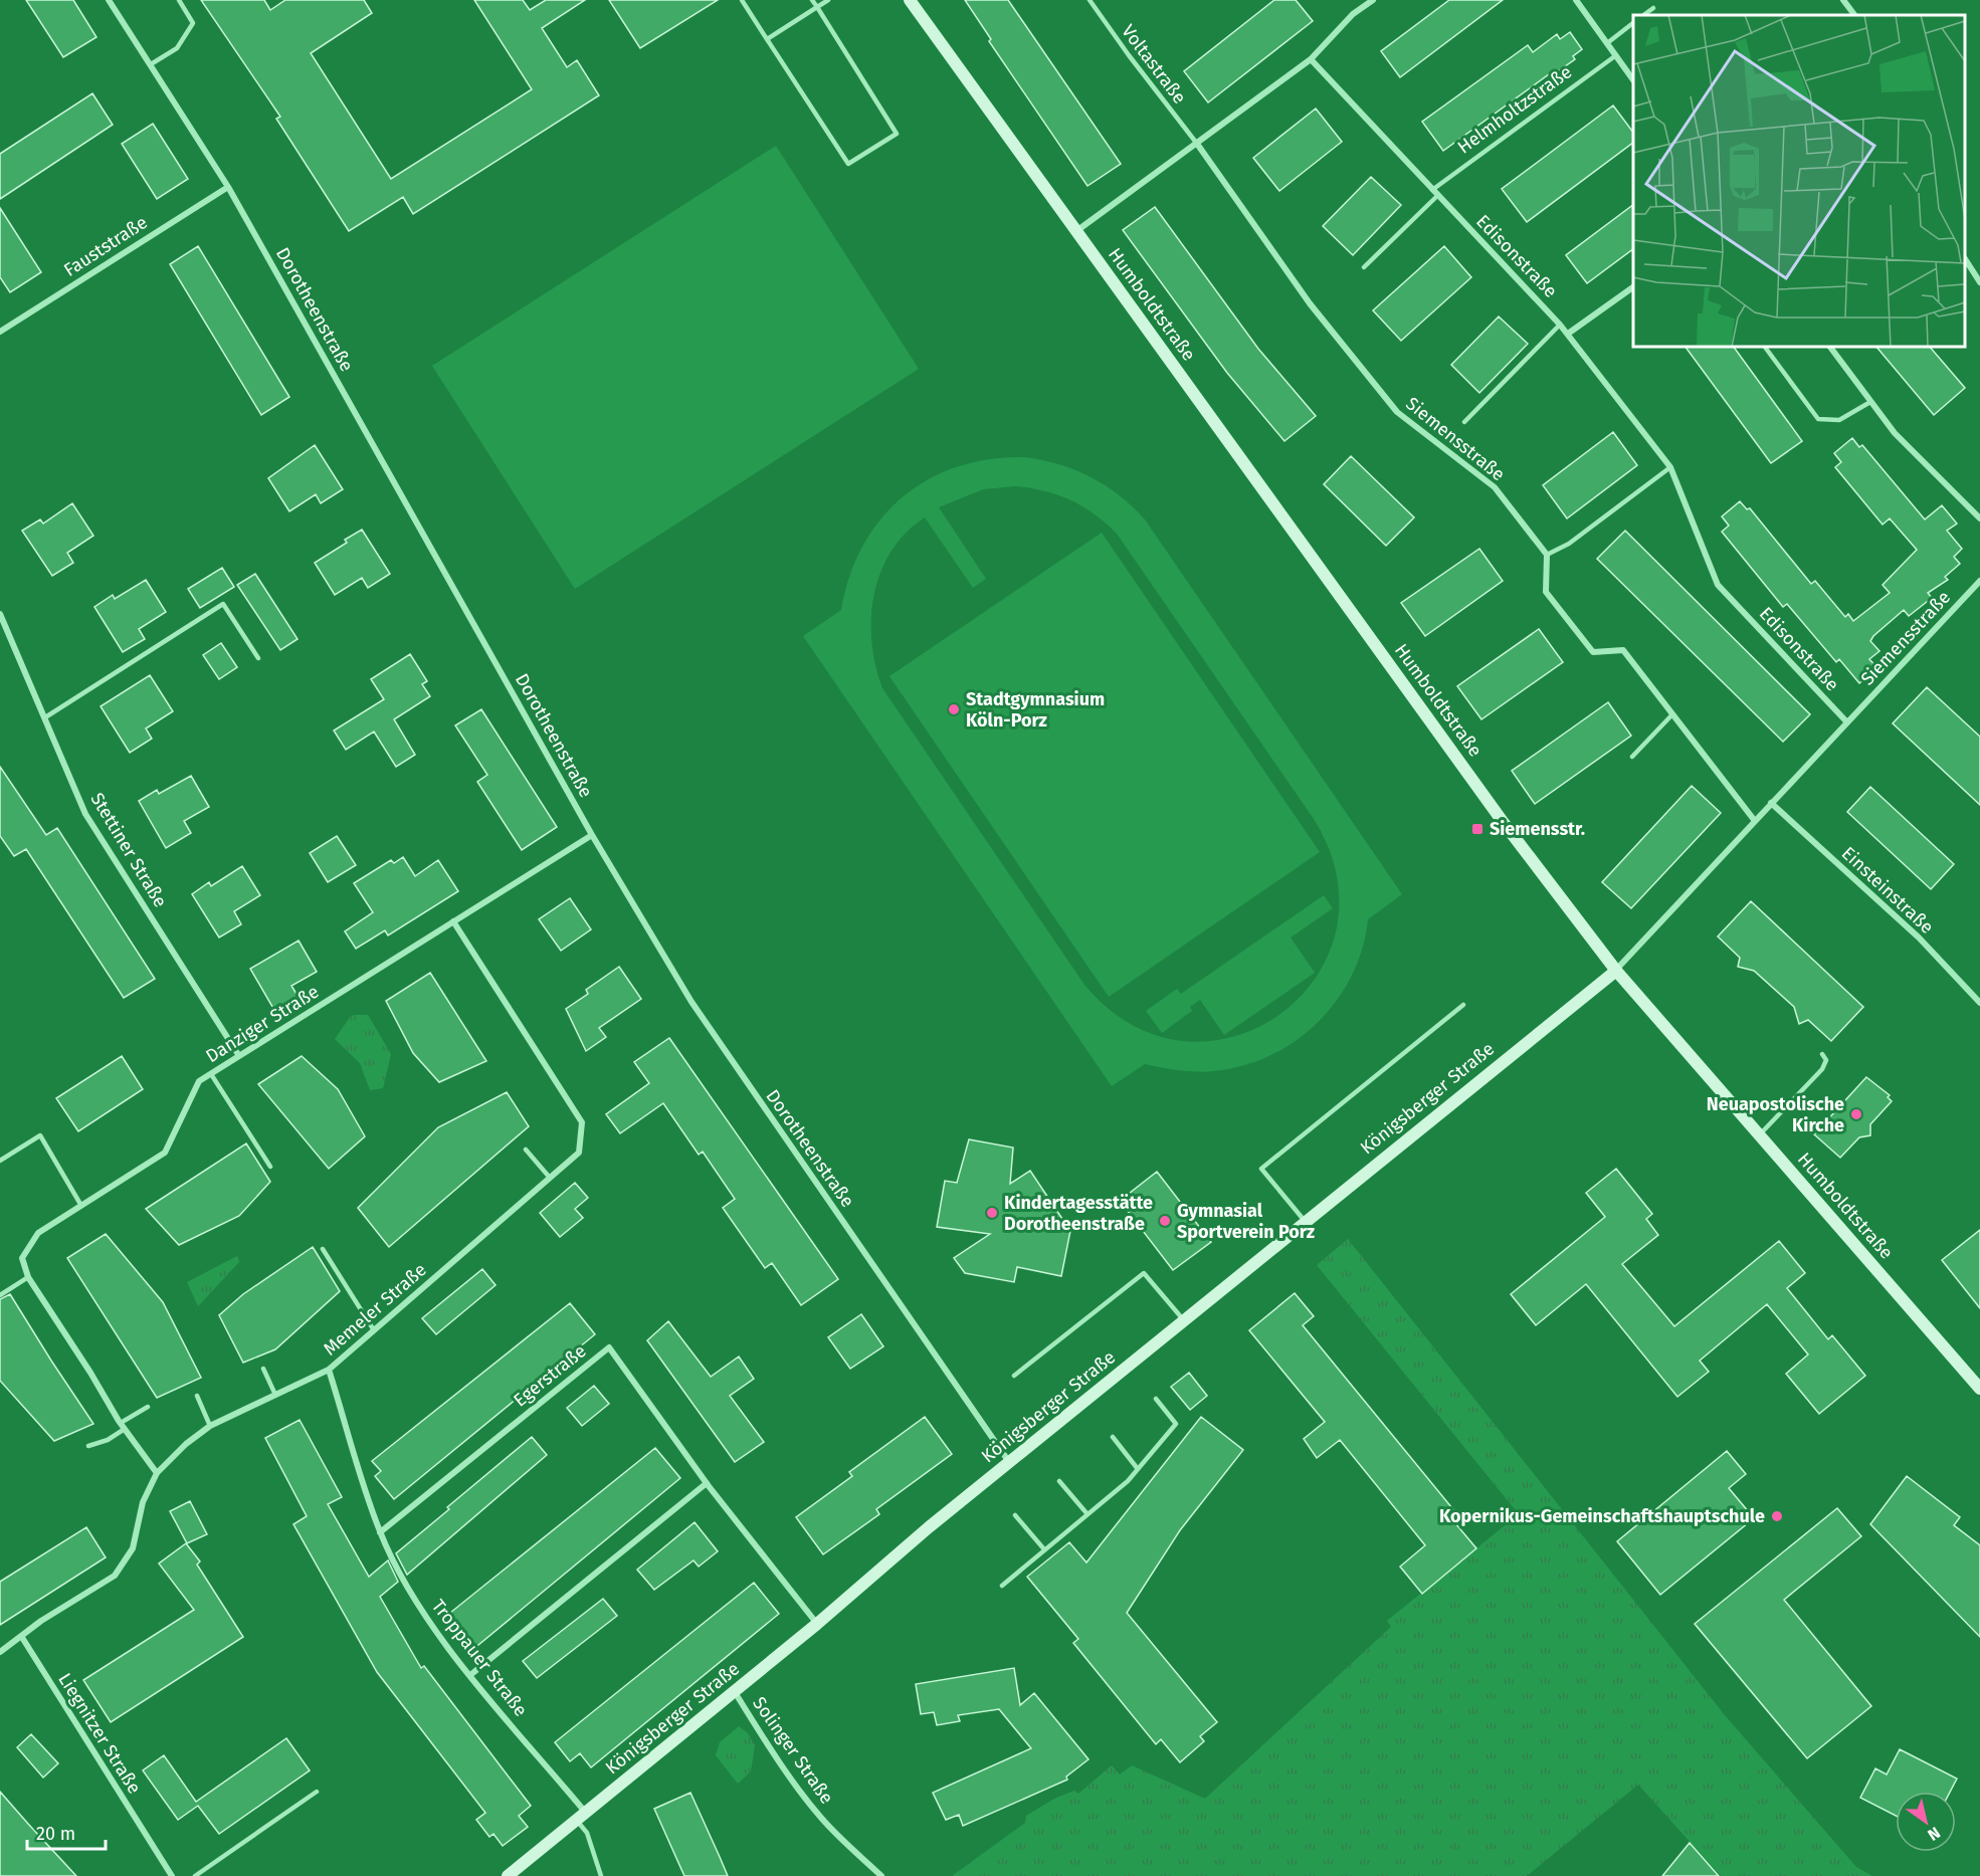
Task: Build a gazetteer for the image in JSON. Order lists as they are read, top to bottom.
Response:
{
  "streets": {
    "street": [
      "Fauststraße",
      "Edisonstraße",
      "Humboldtstraße",
      "Dorotheenstraße",
      "Siemensstraße",
      "Stettiner Straße",
      "Einsteinstraße",
      "Danziger Straße",
      "Königsberger Straße",
      "Memeler Straße",
      "Egerstraße",
      "Troppauer Straße",
      "Liegnitzer Straße",
      "Solinger Straße"
    ],
    "lane": ["Voltastraße", "Helmholtzstraße"]
  },
  "crossings": [
    ["Voltastraße", "Siemensstraße"],
    ["Helmholtzstraße", "Edisonstraße"],
    ["Fauststraße", "Dorotheenstraße"],
    ["Edisonstraße", "Siemensstraße"],
    ["Humboldtstraße", "Siemensstraße"],
    ["Humboldtstraße", "Königsberger Straße"],
    ["Dorotheenstraße", "Danziger Straße"],
    ["Dorotheenstraße", "Königsberger Straße"],
    ["Siemensstraße", "Einsteinstraße"],
    ["Siemensstraße", "Königsberger Straße"],
    ["Stettiner Straße", "Danziger Straße"],
    ["Danziger Straße", "Memeler Straße"],
    ["Königsberger Straße", "Egerstraße"],
    ["Königsberger Straße", "Troppauer Straße"],
    ["Königsberger Straße", "Solinger Straße"],
    ["Memeler Straße", "Troppauer Straße"],
    ["Memeler Straße", "Liegnitzer Straße"],
    ["Egerstraße", "Troppauer Straße"]
  ],
  "places": {
    "other": [
      "Stadtgymnasium Köln-Porz",
      "Neuapostolische Kirche",
      "Kindertagesstätte Dorotheenstraße",
      "Gymnasial Sportverein Porz",
      "Kopernikus-Gemeinschaftshauptschule"
    ],
    "transit": ["Siemensstr."]
  },
  "scale_bar": "20 m",
  "north": "bottom right"
}
